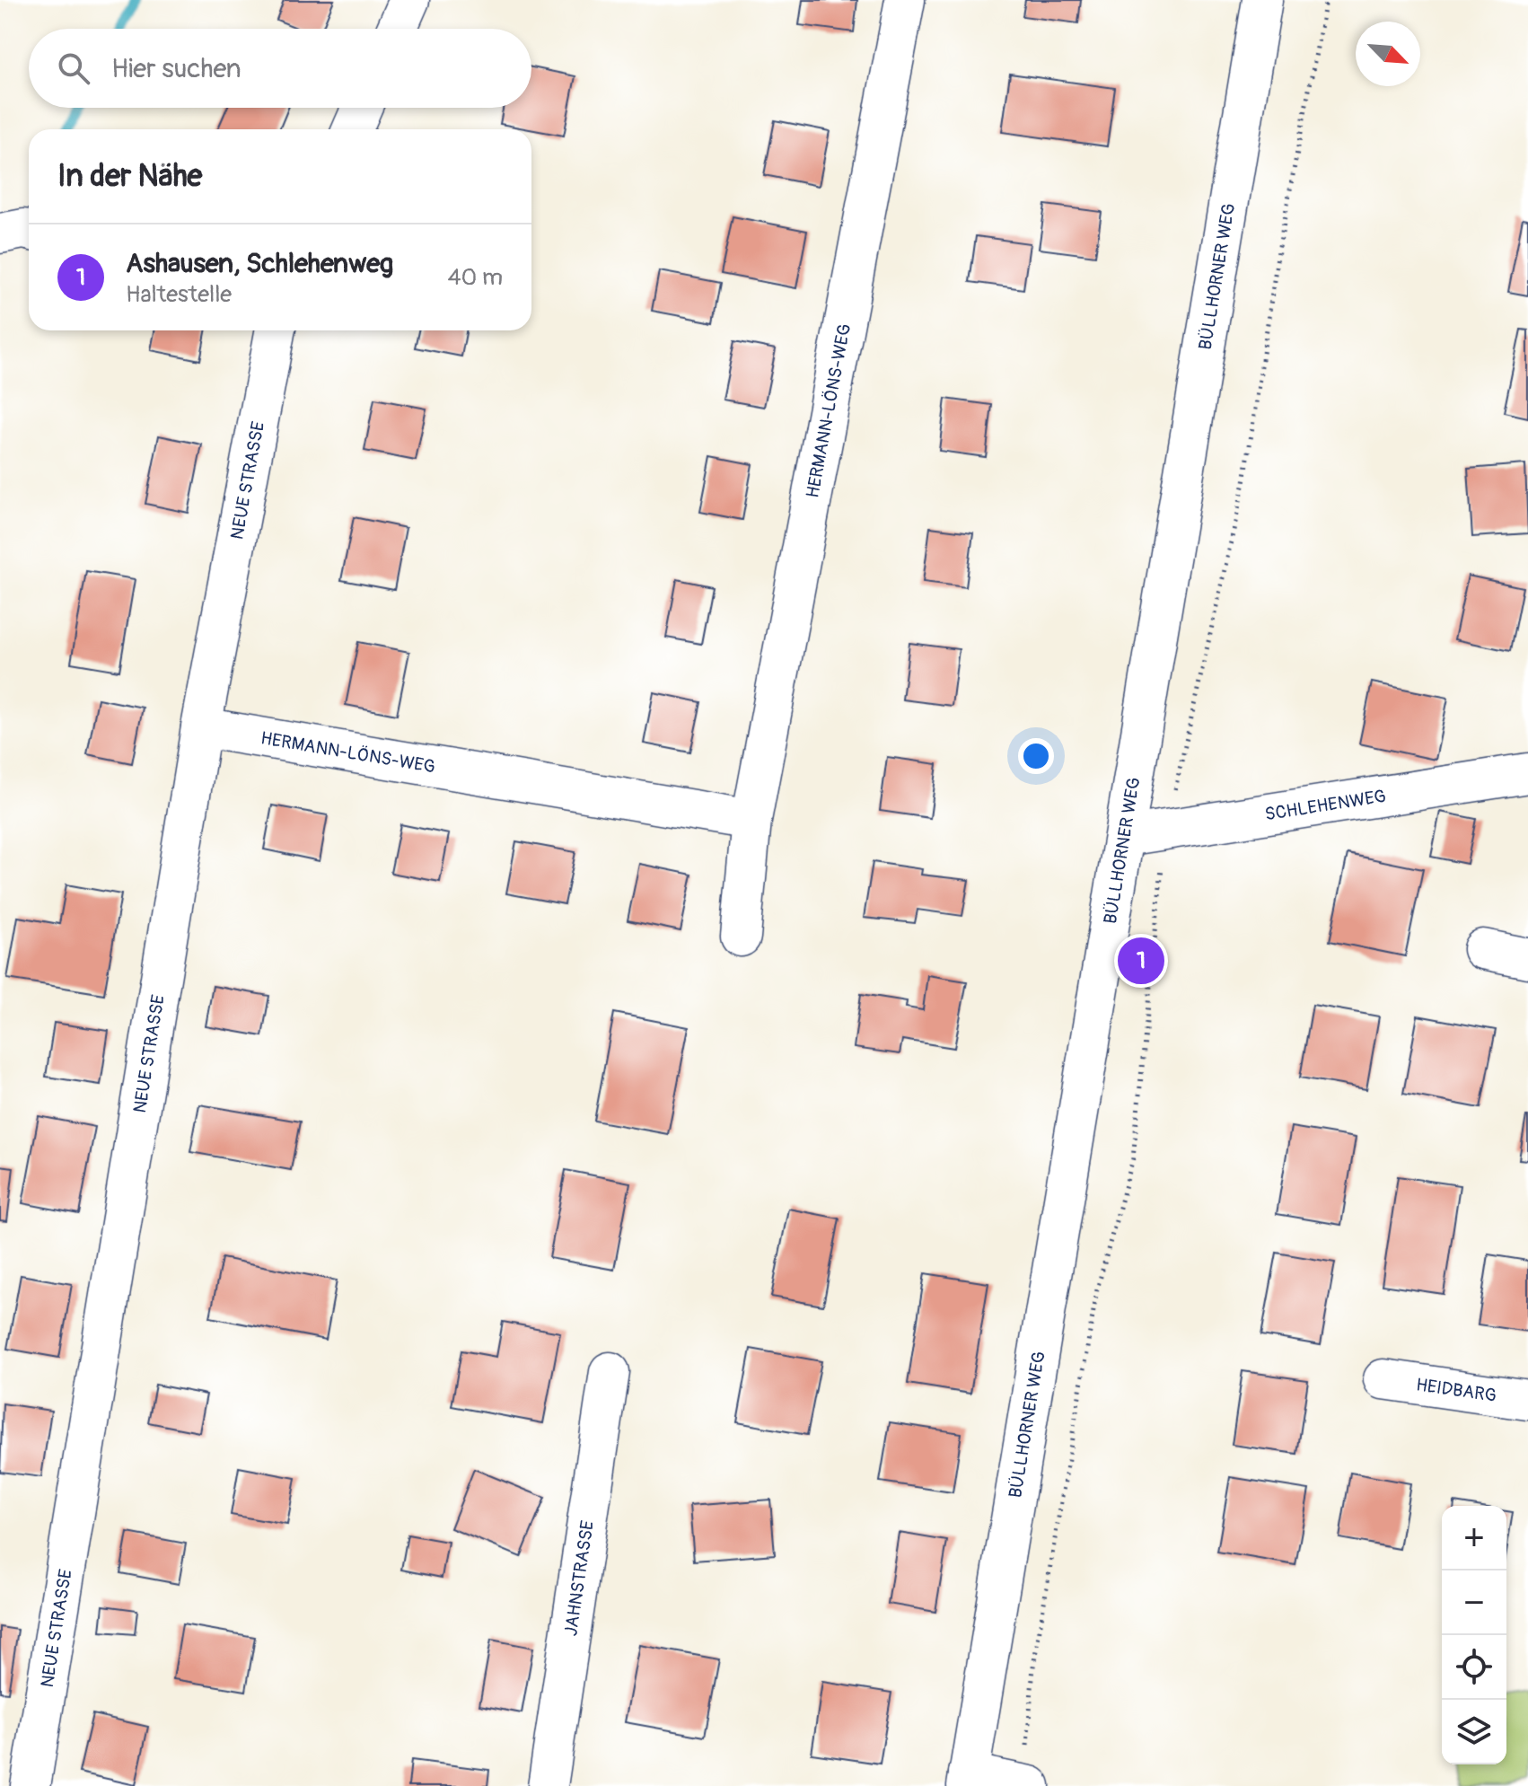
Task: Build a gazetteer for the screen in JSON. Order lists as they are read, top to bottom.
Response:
{
  "streets": {
    "street": [
      "BÜLLHORNER WEG",
      "HERMANN-LÖNS-WEG",
      "NEUE STRASSE",
      "SCHLEHENWEG",
      "HEIDBARG",
      "JAHNSTRASSE"
    ]
  },
  "crossings": [
    ["BÜLLHORNER WEG", "SCHLEHENWEG"],
    ["HERMANN-LÖNS-WEG", "NEUE STRASSE"]
  ],
  "north": "bottom right",
  "page": {
    "search": "Hier suchen",
    "heading": "In der Nähe",
    "list": [
      {
        "mark": "1",
        "name": "Ashausen, Schlehenweg",
        "note": "Haltestelle",
        "value": "40 m"
      }
    ],
    "pins": "1",
    "map_buttons": ["+", "−"]
  }
}
